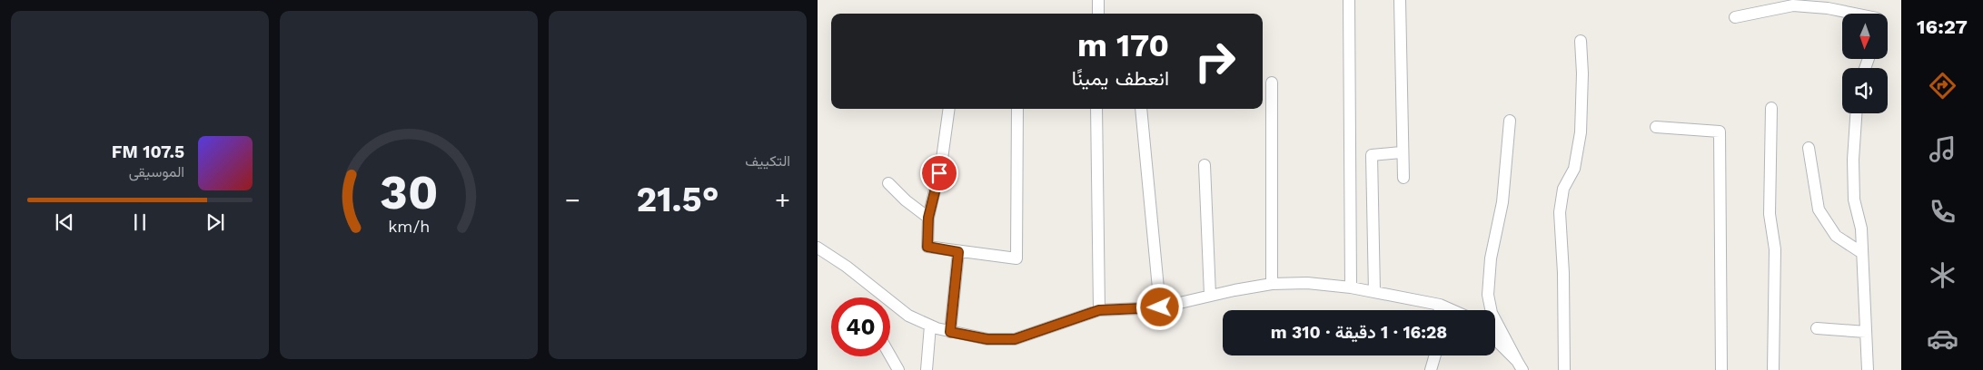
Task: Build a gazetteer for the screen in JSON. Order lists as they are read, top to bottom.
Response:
{
  "north": "bottom",
  "page": {
    "tabs": "16:27",
    "tile": "التكييف",
    "turn": ["170 m", "انعطف يمينًا"],
    "song": ["107.5 FM", "الموسيقى"],
    "heat": ["−", "21.5°", "+"],
    "limit": "40",
    "trip": "16:28 · 1 دقيقة · 310 m",
    "gauge": ["30", "km/h"]
  }
}
